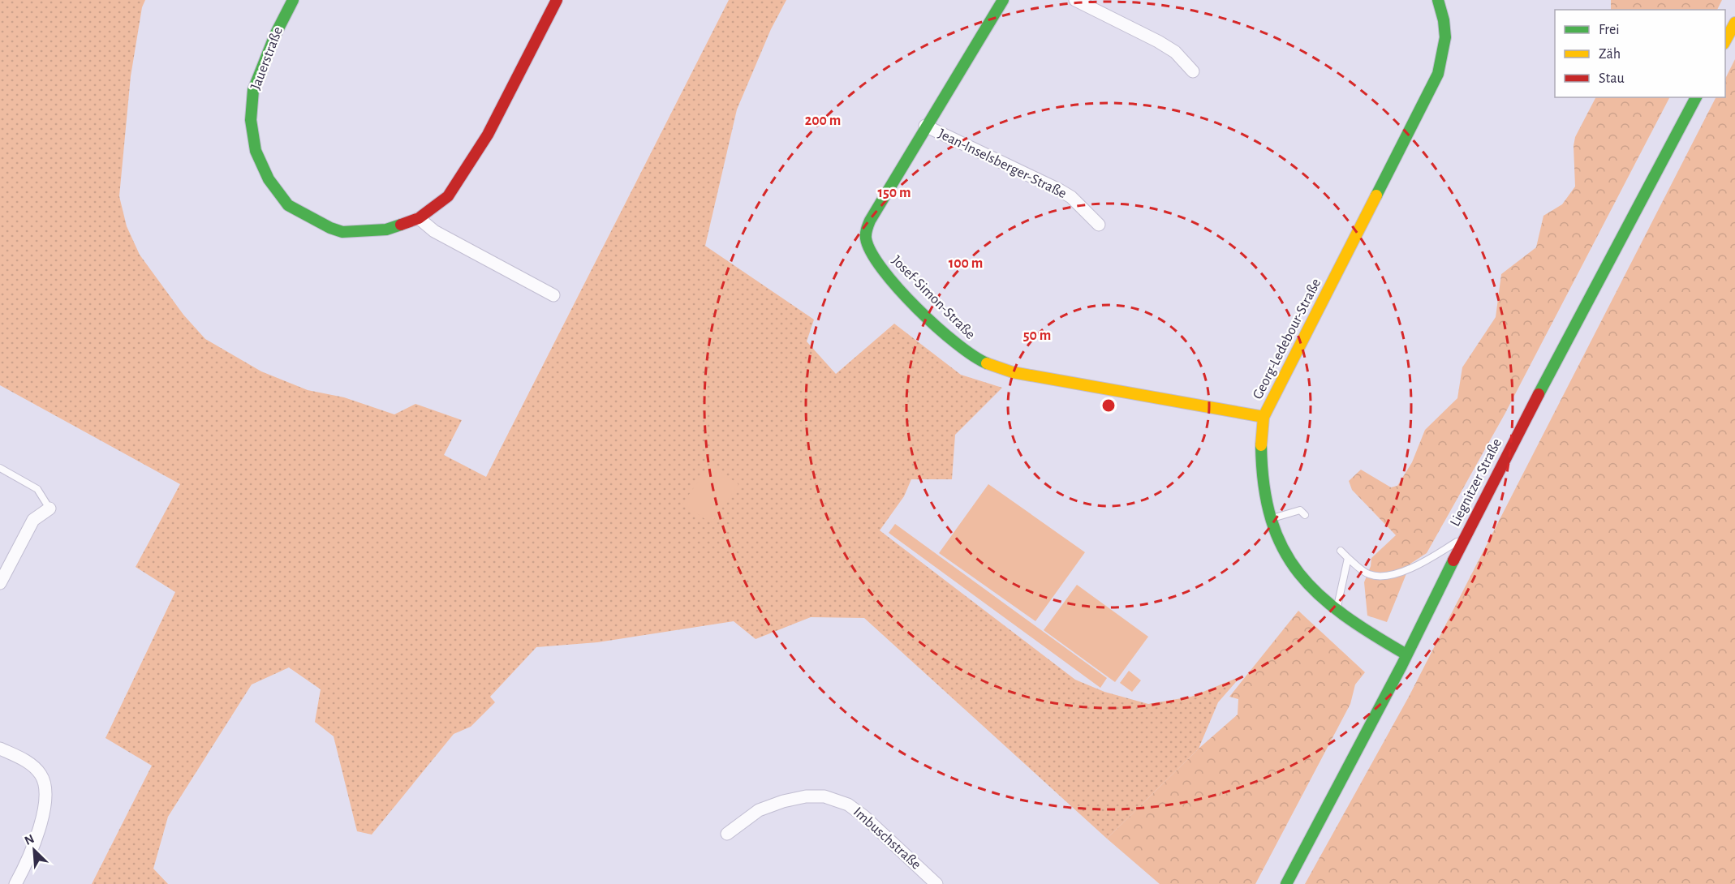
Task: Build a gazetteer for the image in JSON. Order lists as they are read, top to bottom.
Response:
{
  "streets": {
    "street": [
      "Jauerstraße",
      "Jean-Inselsberger-Straße",
      "Josef-Simon-Straße",
      "Georg-Ledebour-Straße",
      "Liegnitzer Straße",
      "Imbuschstraße"
    ]
  },
  "crossings": [
    ["Jean-Inselsberger-Straße", "Josef-Simon-Straße"],
    ["Josef-Simon-Straße", "Georg-Ledebour-Straße"],
    ["Georg-Ledebour-Straße", "Liegnitzer Straße"]
  ],
  "legend": ["Frei", "Zäh", "Stau"],
  "north": "top left",
  "rings": [
    "200 m",
    "150 m",
    "100 m",
    "50 m"
  ]
}
